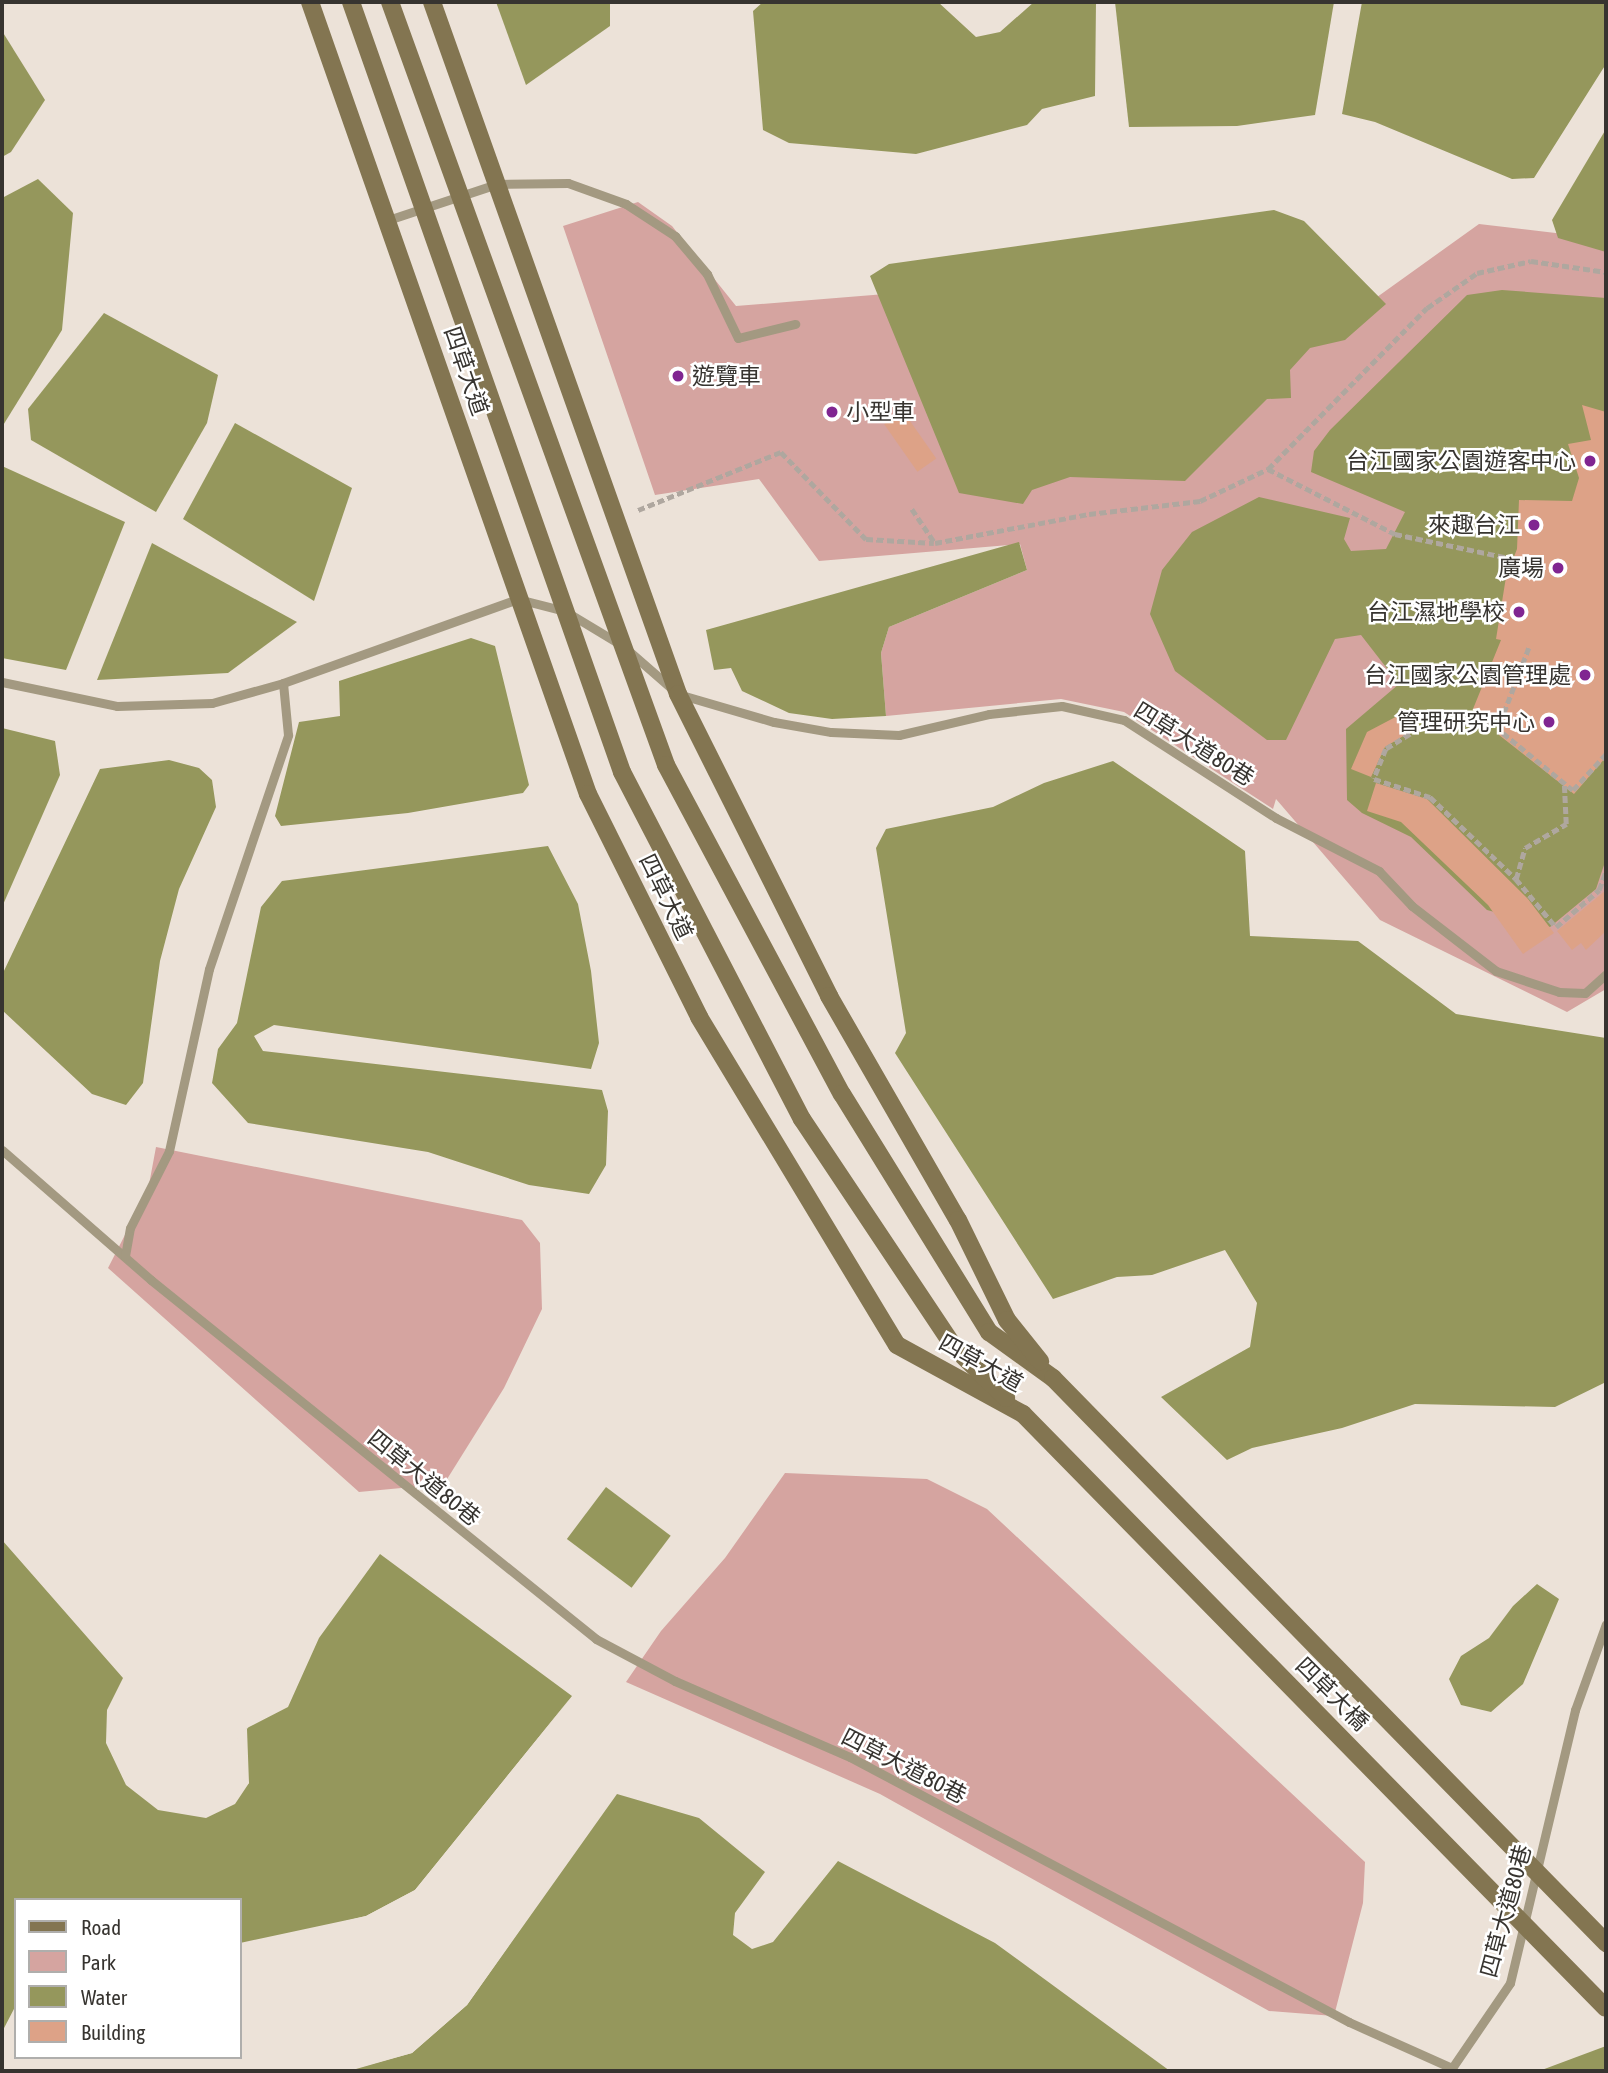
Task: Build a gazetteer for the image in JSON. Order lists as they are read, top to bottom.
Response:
{
  "streets": {
    "street": ["四草大道", "四草大橋"],
    "lane": ["四草大道80巷"]
  },
  "crossings": [
    ["四草大道", "四草大道80巷"],
    ["四草大道", "四草大橋"]
  ],
  "places": [
    "遊覽車",
    "小型車",
    "台江國家公園遊客中心",
    "來趣台江",
    "廣場",
    "台江濕地學校",
    "台江國家公園管理處",
    "管理研究中心"
  ],
  "legend": [
    "Road",
    "Park",
    "Water",
    "Building"
  ]
}
